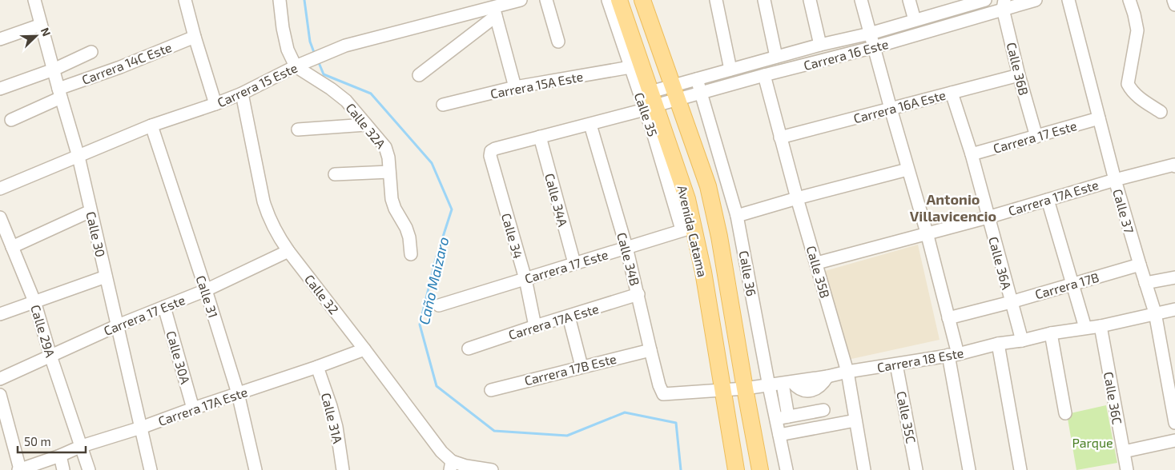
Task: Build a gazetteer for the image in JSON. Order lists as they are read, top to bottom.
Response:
{
  "streets": {
    "main road": ["Avenida Catama"],
    "street": [
      "Carrera 16 Este",
      "Carrera 14C Este",
      "Calle 36B",
      "Carrera 15 Este",
      "Carrera 15A Este",
      "Carrera 16A Este",
      "Calle 35",
      "Calle 32A",
      "Carrera 17 Este",
      "Carrera 17A Este",
      "Calle 34A",
      "Calle 37",
      "Calle 30",
      "Calle 34",
      "Calle 34B",
      "Calle 36A",
      "Calle 35B",
      "Calle 36",
      "Carrera 17B",
      "Calle 32",
      "Calle 31",
      "Calle 29A",
      "Calle 30A",
      "Carrera 18 Este",
      "Carrera 17B Este",
      "Calle 36C",
      "Calle 35C",
      "Calle 31A"
    ]
  },
  "crossings": [
    ["Carrera 16 Este", "Calle 36B"],
    ["Carrera 16 Este", "Calle 35"],
    ["Carrera 16 Este", "Calle 34A"],
    ["Carrera 16 Este", "Avenida Catama"],
    ["Carrera 16 Este", "Calle 34"],
    ["Carrera 16 Este", "Calle 34B"],
    ["Carrera 16 Este", "Calle 35B"],
    ["Carrera 16 Este", "Calle 36"],
    ["Carrera 14C Este", "Calle 30"],
    ["Calle 36B", "Carrera 16A Este"],
    ["Calle 36B", "Carrera 17 Este"],
    ["Carrera 15 Este", "Calle 32A"],
    ["Carrera 15 Este", "Calle 30"],
    ["Carrera 15 Este", "Calle 32"],
    ["Carrera 15 Este", "Calle 31"],
    ["Carrera 15A Este", "Calle 35"],
    ["Carrera 16A Este", "Calle 36A"],
    ["Carrera 16A Este", "Calle 35B"],
    ["Calle 35", "Avenida Catama"],
    ["Carrera 17 Este", "Calle 34A"],
    ["Carrera 17 Este", "Calle 37"],
    ["Carrera 17 Este", "Avenida Catama"],
    ["Carrera 17 Este", "Calle 30"],
    ["Carrera 17 Este", "Calle 34"],
    ["Carrera 17 Este", "Calle 34B"],
    ["Carrera 17 Este", "Calle 36A"],
    ["Carrera 17 Este", "Calle 32"],
    ["Carrera 17 Este", "Calle 31"],
    ["Carrera 17 Este", "Calle 29A"],
    ["Carrera 17 Este", "Calle 30A"],
    ["Carrera 17A Este", "Calle 37"],
    ["Carrera 17A Este", "Calle 30"],
    ["Carrera 17A Este", "Calle 34"],
    ["Carrera 17A Este", "Calle 34B"],
    ["Carrera 17A Este", "Calle 36A"],
    ["Carrera 17A Este", "Calle 35B"],
    ["Carrera 17A Este", "Calle 32"],
    ["Carrera 17A Este", "Calle 31"],
    ["Carrera 17A Este", "Calle 29A"],
    ["Carrera 17A Este", "Calle 30A"],
    ["Carrera 17A Este", "Calle 31A"],
    ["Calle 37", "Carrera 17B"],
    ["Calle 37", "Carrera 18 Este"],
    ["Avenida Catama", "Carrera 18 Este"],
    ["Calle 34B", "Carrera 18 Este"],
    ["Calle 34B", "Carrera 17B Este"],
    ["Calle 36A", "Carrera 17B"],
    ["Calle 36A", "Carrera 18 Este"],
    ["Calle 35B", "Carrera 18 Este"],
    ["Calle 36", "Carrera 18 Este"],
    ["Carrera 18 Este", "Calle 36C"],
    ["Carrera 18 Este", "Calle 35C"]
  ],
  "districts": ["Antonio Villavicencio"],
  "water": ["Caño Maizaro"],
  "parks": ["Parque"],
  "scale_bar": "50 m",
  "north": "top right"
}
